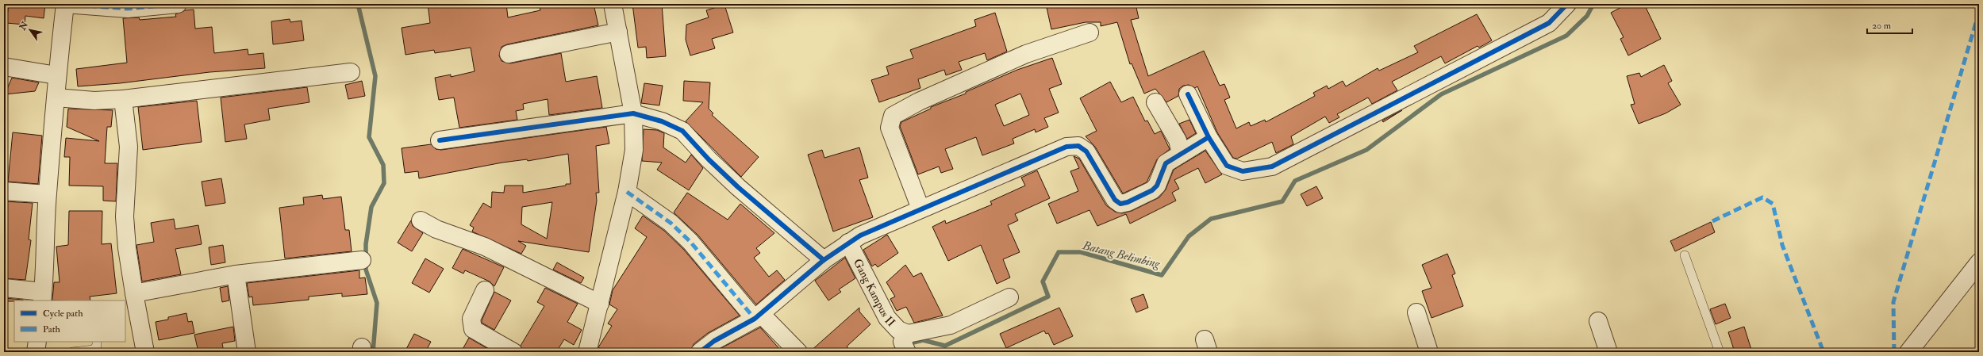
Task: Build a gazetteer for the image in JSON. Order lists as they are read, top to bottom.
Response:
{
  "streets": {
    "street": ["Gang Kampus II"]
  },
  "water": ["Batang Belimbing"],
  "legend": ["Cycle path", "Path"],
  "scale_bar": "20 m",
  "north": "top left"
}
